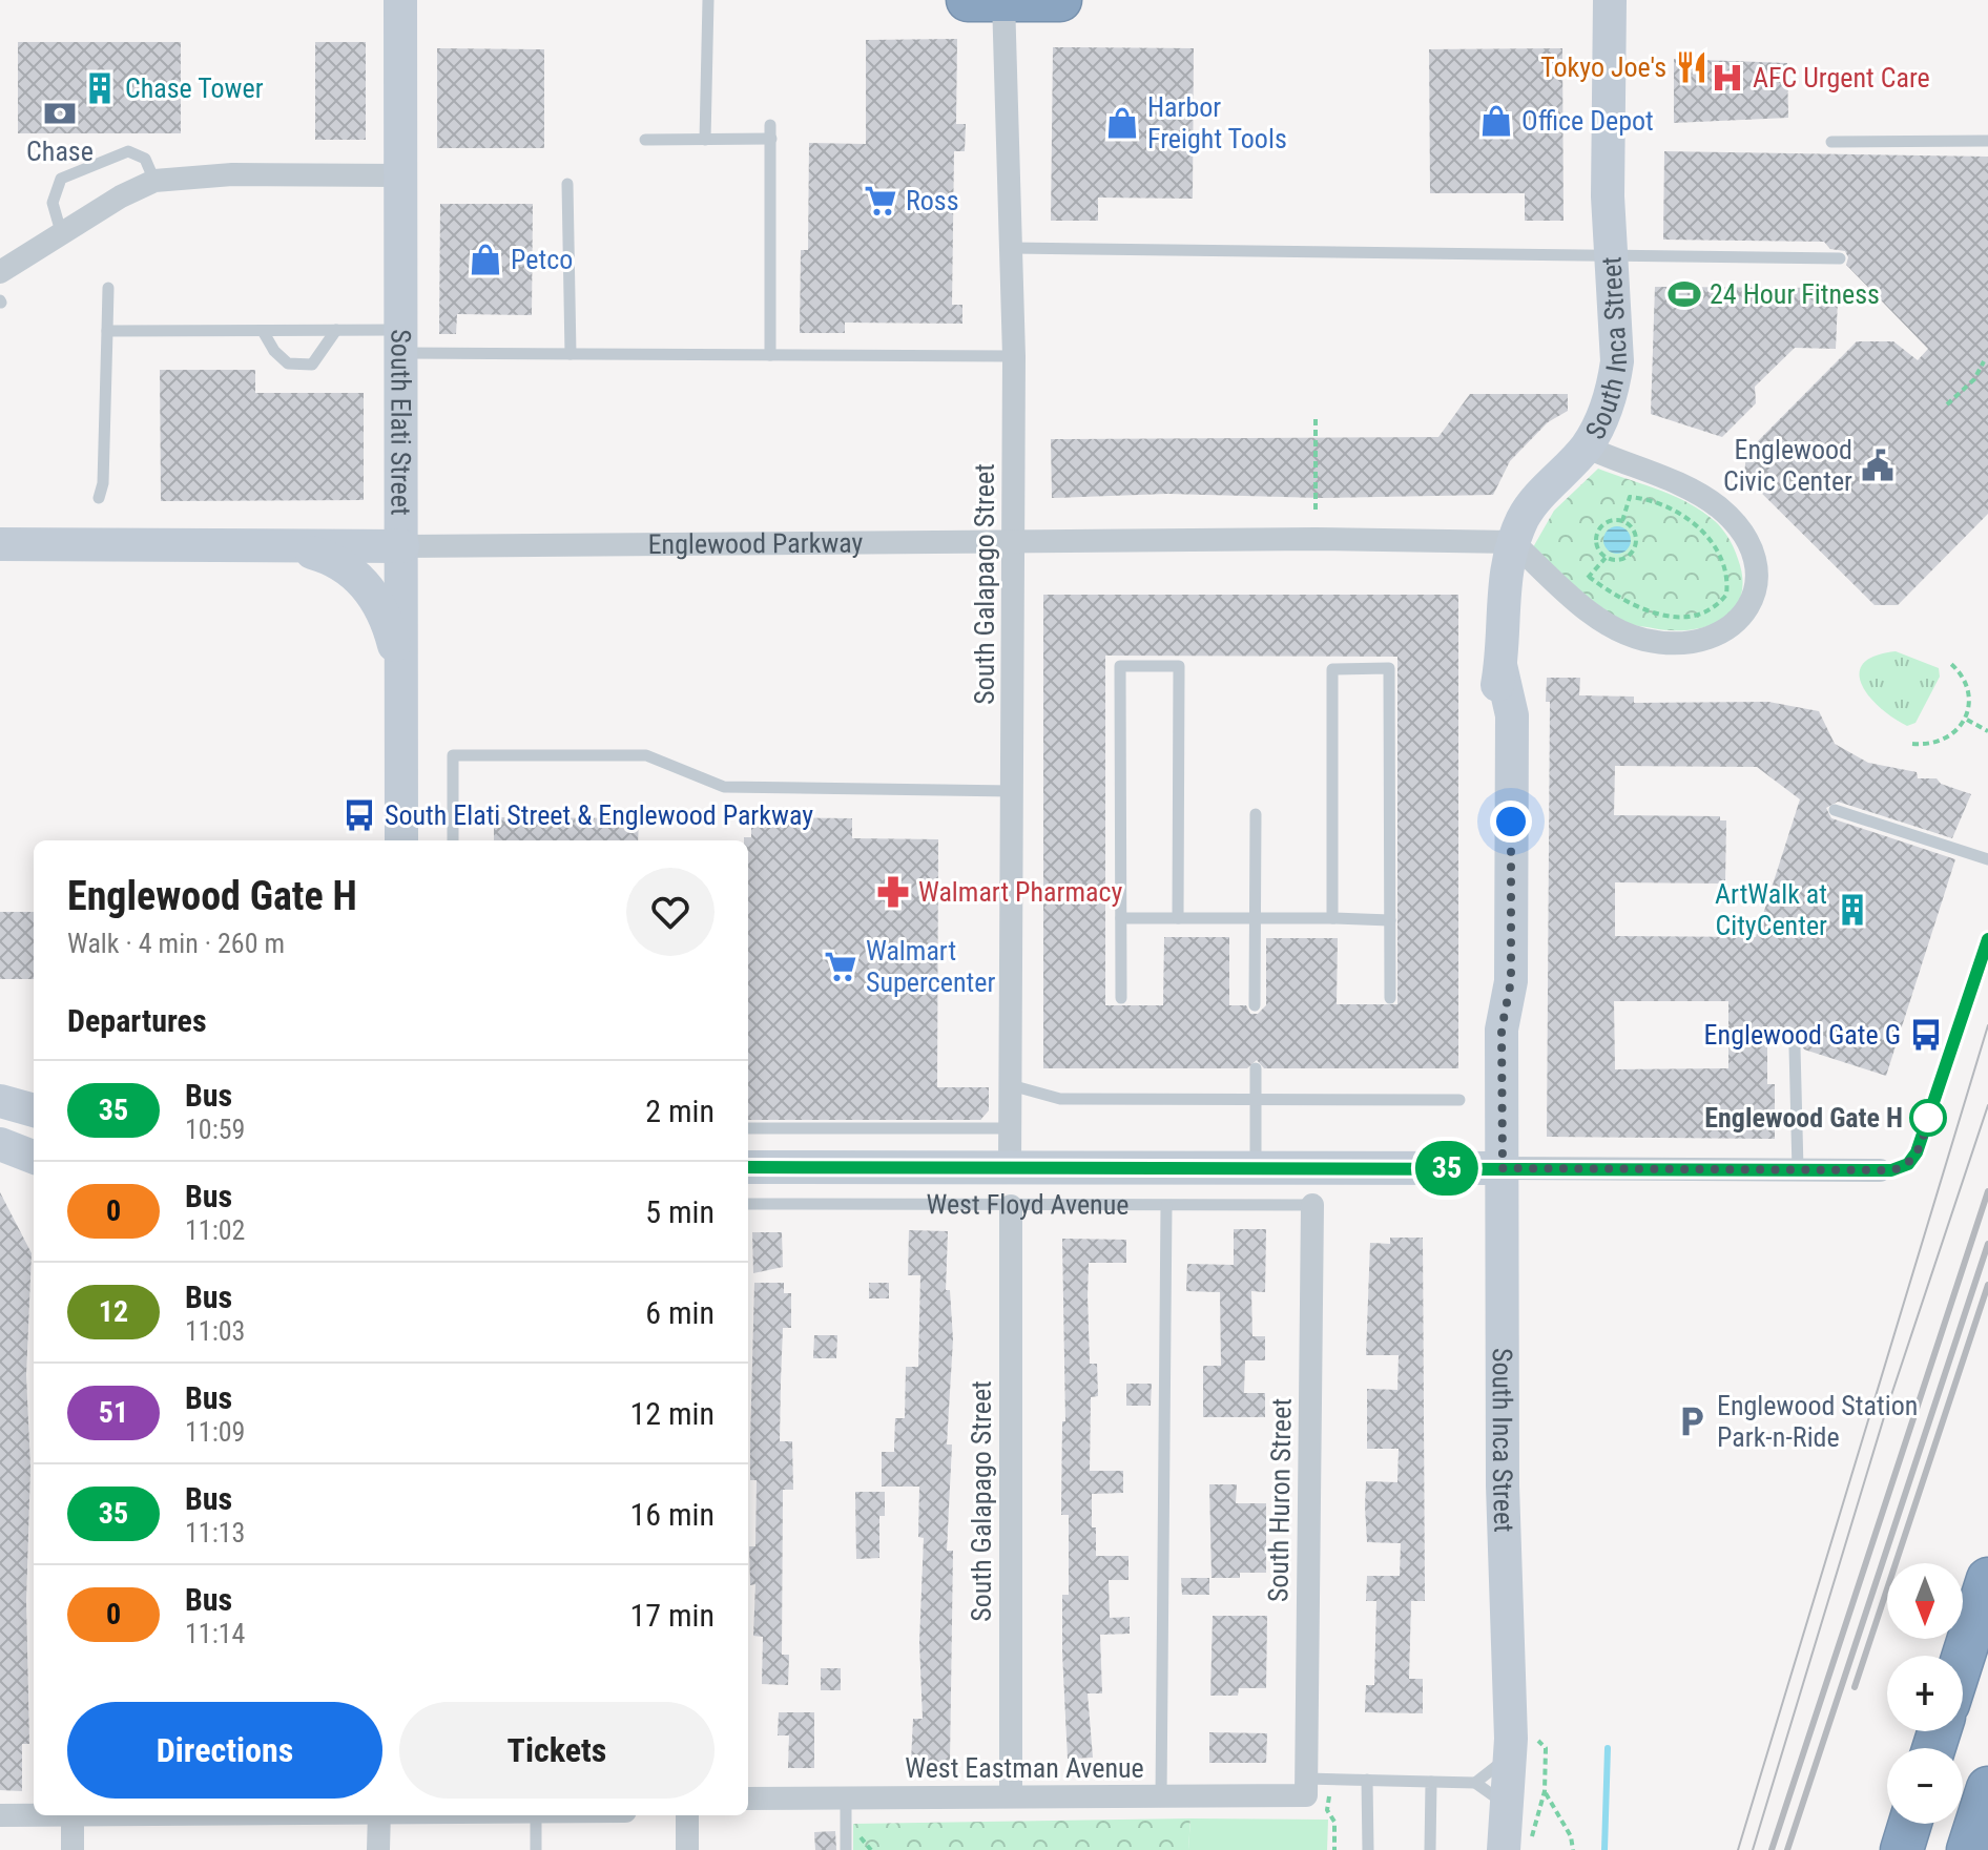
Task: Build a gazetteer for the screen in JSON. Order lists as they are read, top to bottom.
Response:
{
  "streets": {
    "street": [
      "South Inca Street",
      "South Elati Street",
      "Englewood Parkway",
      "South Galapago Street",
      "West Floyd Avenue",
      "South Huron Street",
      "West Eastman Avenue"
    ]
  },
  "crossings": [
    ["South Inca Street", "Englewood Parkway"],
    ["South Inca Street", "West Floyd Avenue"],
    ["South Elati Street", "Englewood Parkway"],
    ["Englewood Parkway", "South Galapago Street"],
    ["South Galapago Street", "West Floyd Avenue"],
    ["South Galapago Street", "West Eastman Avenue"],
    ["West Floyd Avenue", "South Huron Street"],
    ["South Huron Street", "West Eastman Avenue"]
  ],
  "places": {
    "restaurant": ["Tokyo Joe's"],
    "hospital": ["AFC Urgent Care"],
    "building": ["Chase Tower", "ArtWalk at CityCenter"],
    "bank": ["Chase"],
    "shop": ["Office Depot", "Harbor Freight Tools", "Petco"],
    "supermarket": ["Ross", "Walmart Supercenter"],
    "sports": ["24 Hour Fitness"],
    "public building": ["Englewood Civic Center"],
    "bus stop": ["South Elati Street & Englewood Parkway", "Englewood Gate G"],
    "pharmacy": ["Walmart Pharmacy"],
    "other": ["Englewood Gate H"],
    "parking": ["Englewood Station Park-n-Ride"]
  },
  "lines": ["bus line 35"],
  "north": "bottom",
  "page": {
    "on_map": "35",
    "heading": [
      ["Englewood Gate H", "Walk · 4 min · 260 m"],
      "Departures"
    ],
    "list": [
      {
        "mark": "35",
        "name": "Bus",
        "note": "10:59",
        "value": "2 min"
      },
      {
        "mark": "0",
        "name": "Bus",
        "note": "11:02",
        "value": "5 min"
      },
      {
        "mark": "12",
        "name": "Bus",
        "note": "11:03",
        "value": "6 min"
      },
      {
        "mark": "51",
        "name": "Bus",
        "note": "11:09",
        "value": "12 min"
      },
      {
        "mark": "35",
        "name": "Bus",
        "note": "11:13",
        "value": "16 min"
      },
      {
        "mark": "0",
        "name": "Bus",
        "note": "11:14",
        "value": "17 min"
      }
    ],
    "map_buttons": ["+", "−"],
    "buttons": ["Directions", "Tickets"]
  }
}
